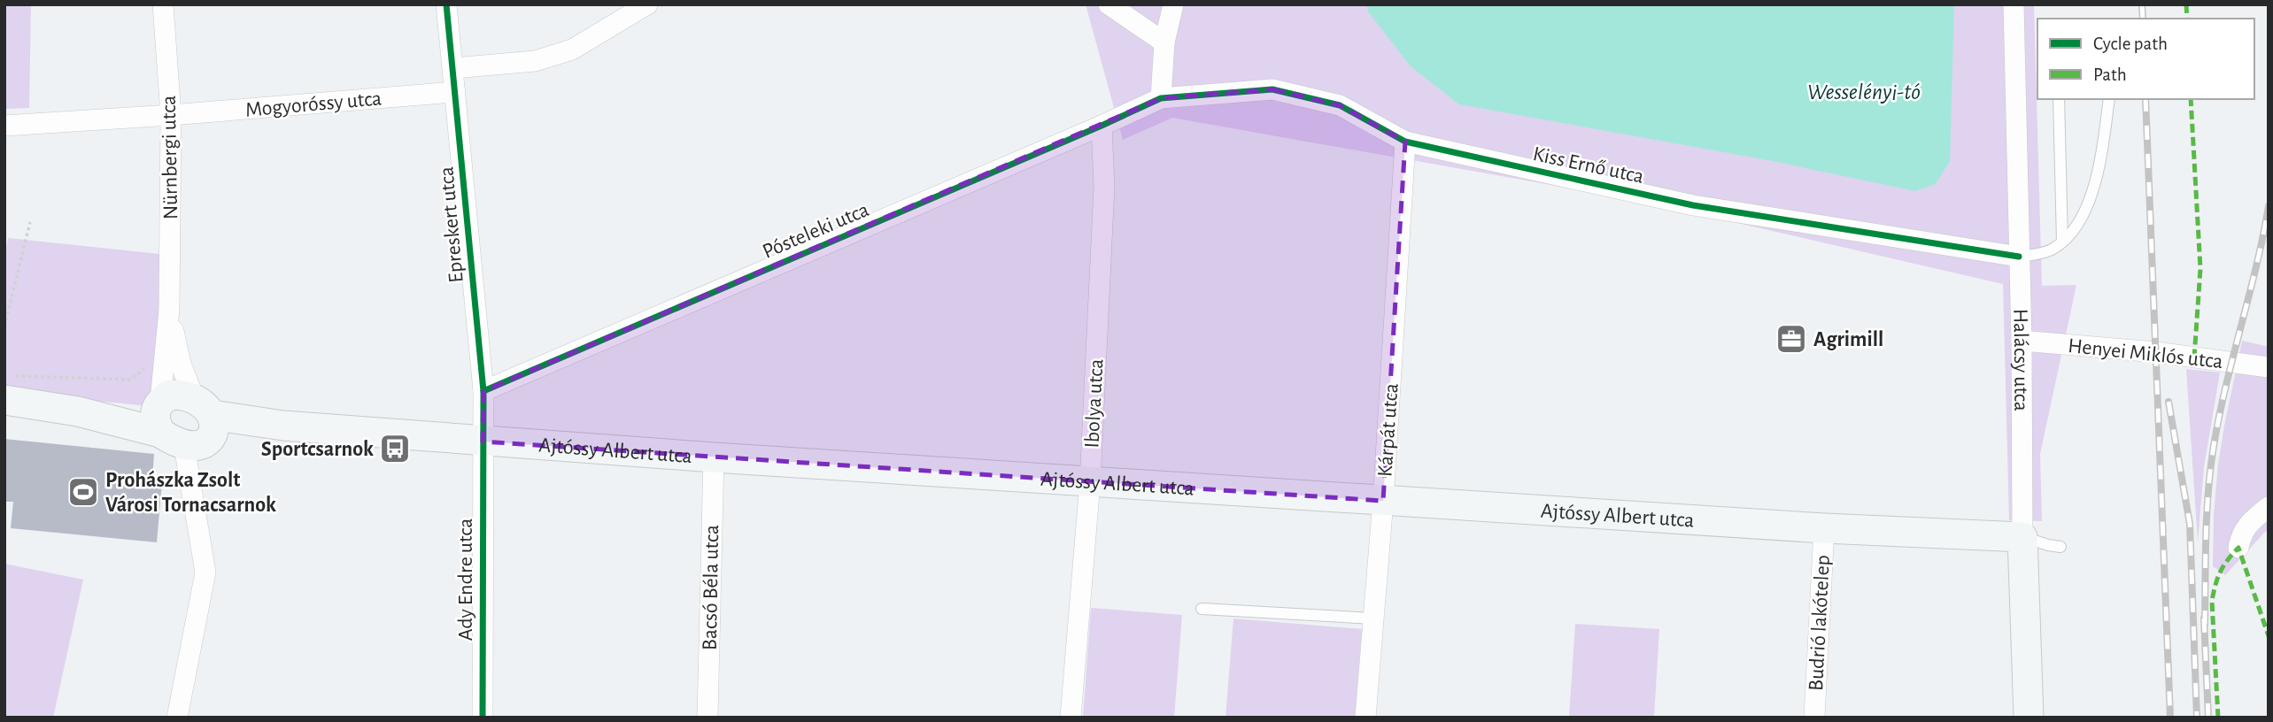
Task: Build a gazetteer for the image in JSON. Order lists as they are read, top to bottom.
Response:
{
  "streets": {
    "main road": ["Halácsy utca", "Ajtóssy Albert utca"],
    "street": [
      "Mogyoróssy utca",
      "Nürnbergi utca",
      "Kiss Ernő utca",
      "Epreskert utca",
      "Pósteleki utca",
      "Henyei Miklós utca",
      "Ibolya utca",
      "Kárpát utca",
      "Ady Endre utca",
      "Bacsó Béla utca",
      "Budrió lakótelep"
    ]
  },
  "crossings": [
    ["Mogyoróssy utca", "Nürnbergi utca"],
    ["Mogyoróssy utca", "Epreskert utca"],
    ["Nürnbergi utca", "Ajtóssy Albert utca"],
    ["Kiss Ernő utca", "Pósteleki utca"],
    ["Kiss Ernő utca", "Halácsy utca"],
    ["Kiss Ernő utca", "Kárpát utca"],
    ["Epreskert utca", "Pósteleki utca"],
    ["Epreskert utca", "Ajtóssy Albert utca"],
    ["Epreskert utca", "Ady Endre utca"],
    ["Pósteleki utca", "Ibolya utca"],
    ["Henyei Miklós utca", "Halácsy utca"],
    ["Halácsy utca", "Ajtóssy Albert utca"],
    ["Ibolya utca", "Ajtóssy Albert utca"],
    ["Kárpát utca", "Ajtóssy Albert utca"],
    ["Ajtóssy Albert utca", "Ady Endre utca"],
    ["Ajtóssy Albert utca", "Bacsó Béla utca"],
    ["Ajtóssy Albert utca", "Budrió lakótelep"]
  ],
  "water": ["Wesselényi-tó"],
  "places": {
    "office": ["Agrimill"],
    "bus stop": ["Sportcsarnok"],
    "sports": ["Prohászka Zsolt Városi Tornacsarnok"]
  },
  "legend": ["Cycle path", "Path"]
}
